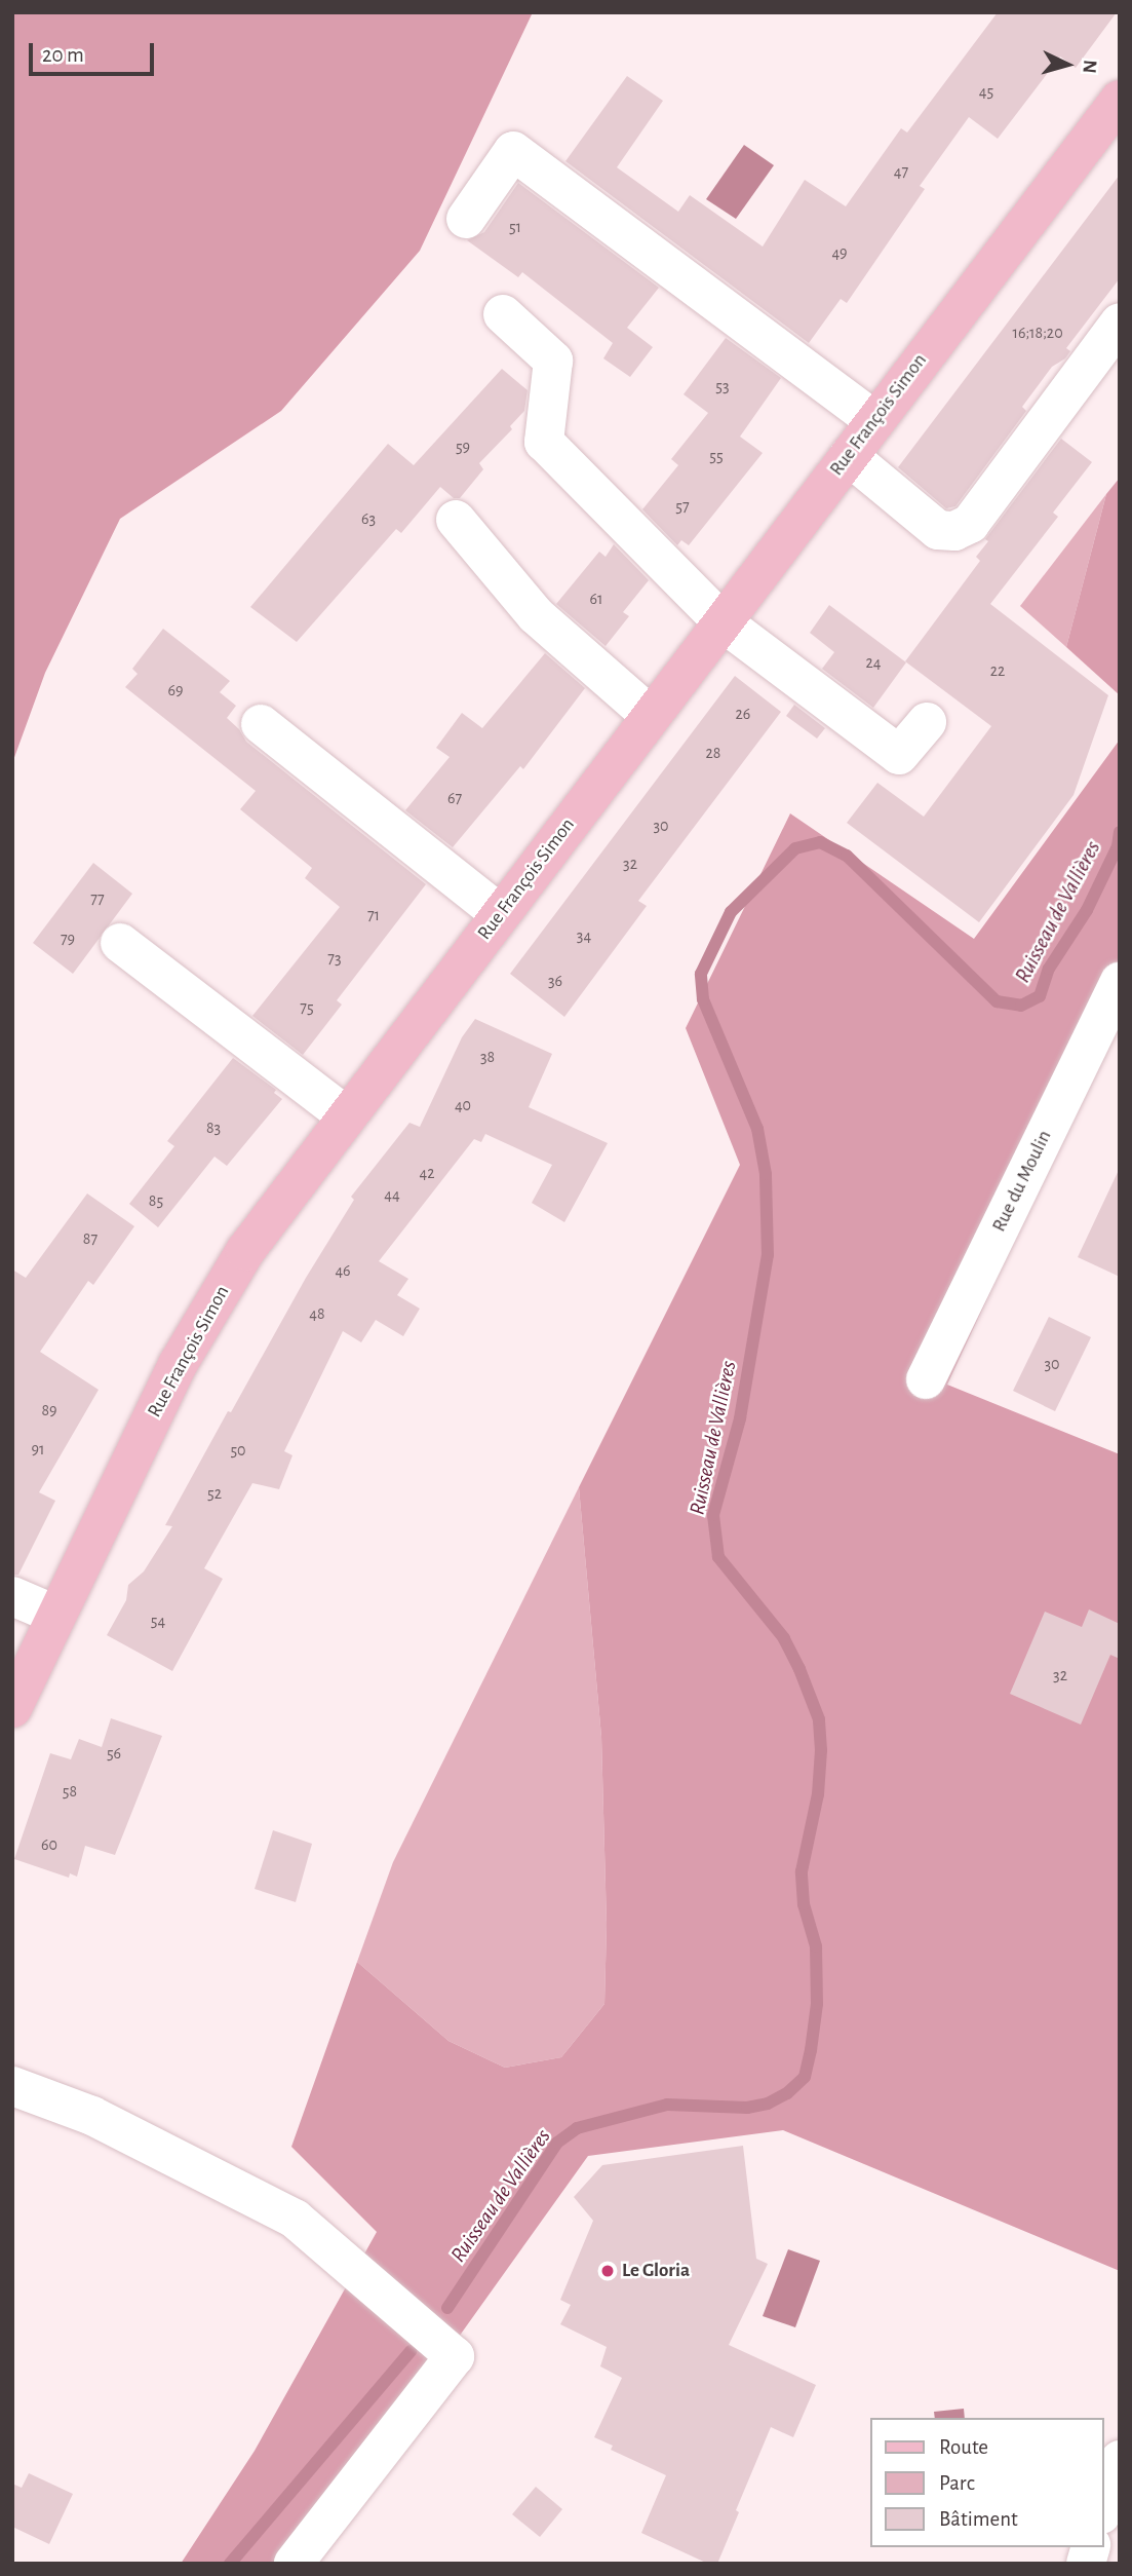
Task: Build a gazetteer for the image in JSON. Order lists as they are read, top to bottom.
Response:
{
  "streets": {
    "main road": ["Rue François Simon"],
    "street": ["Rue du Moulin"]
  },
  "water": ["Ruisseau de Vallières"],
  "places": ["Le Gloria"],
  "house_numbers": [
    "45",
    "47",
    "51",
    "49",
    "16;18;20",
    "53",
    "59",
    "55",
    "57",
    "63",
    "61",
    "24",
    "22",
    "69",
    "26",
    "28",
    "67",
    "30",
    "32",
    "77",
    "71",
    "34",
    "79",
    "73",
    "36",
    "75",
    "38",
    "40",
    "83",
    "42",
    "44",
    "85",
    "87",
    "46",
    "48",
    "30",
    "89",
    "91",
    "50",
    "52",
    "54",
    "32",
    "56",
    "58",
    "60"
  ],
  "legend": ["Route", "Parc", "Bâtiment"],
  "scale_bar": "20 m",
  "north": "right"
}
